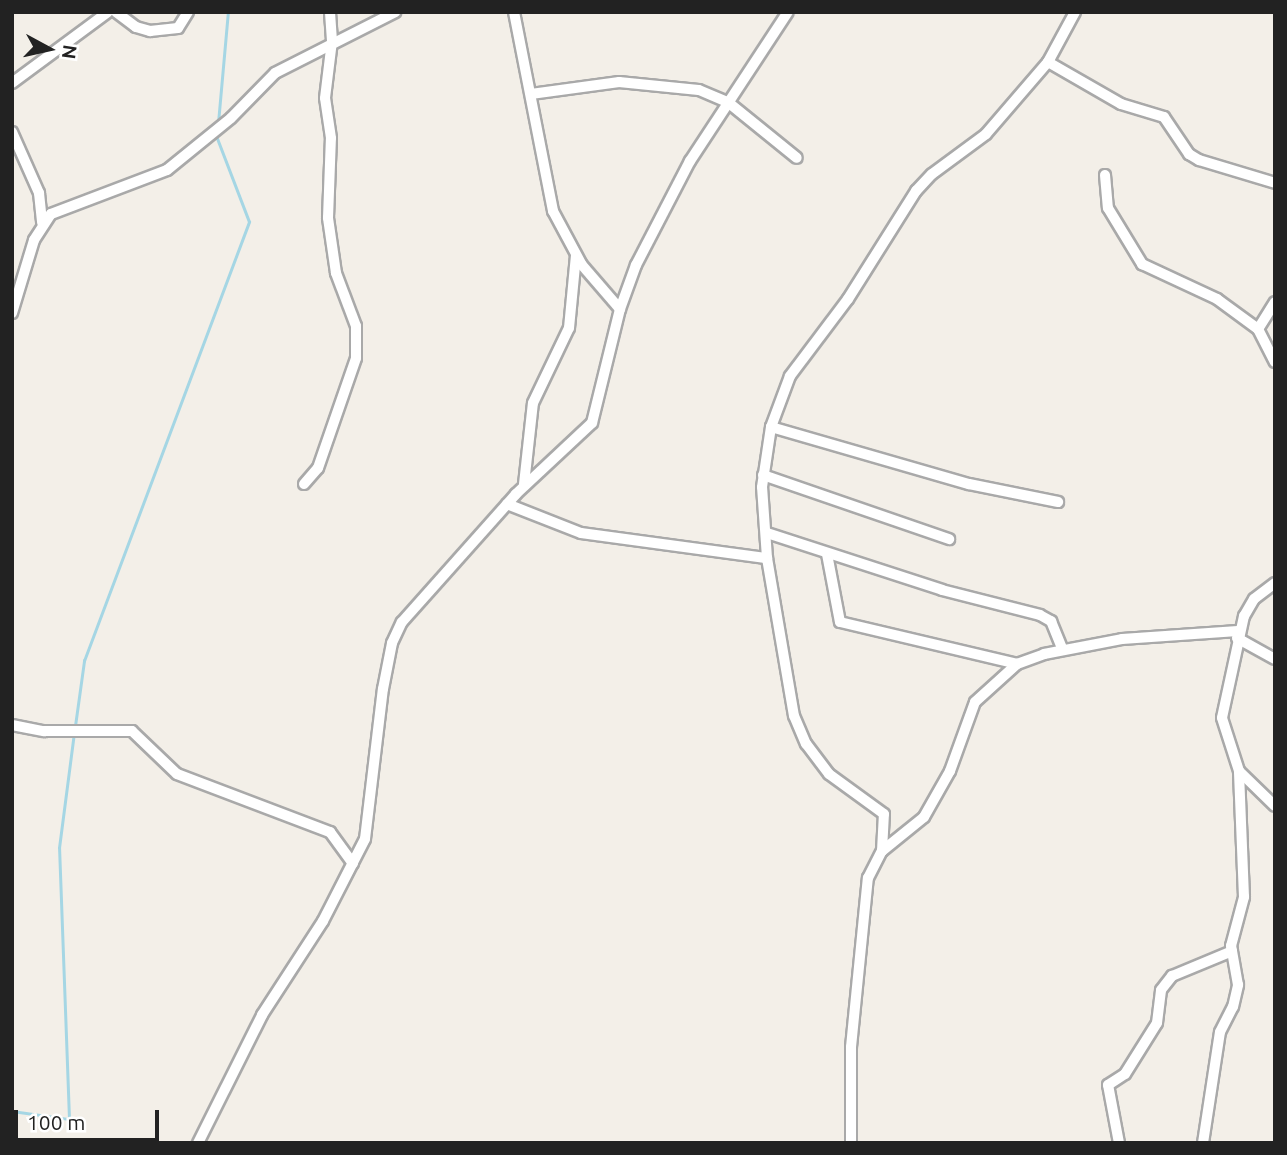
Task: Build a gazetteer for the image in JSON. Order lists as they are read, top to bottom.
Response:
{
  "scale_bar": "100 m",
  "north": "right"
}
